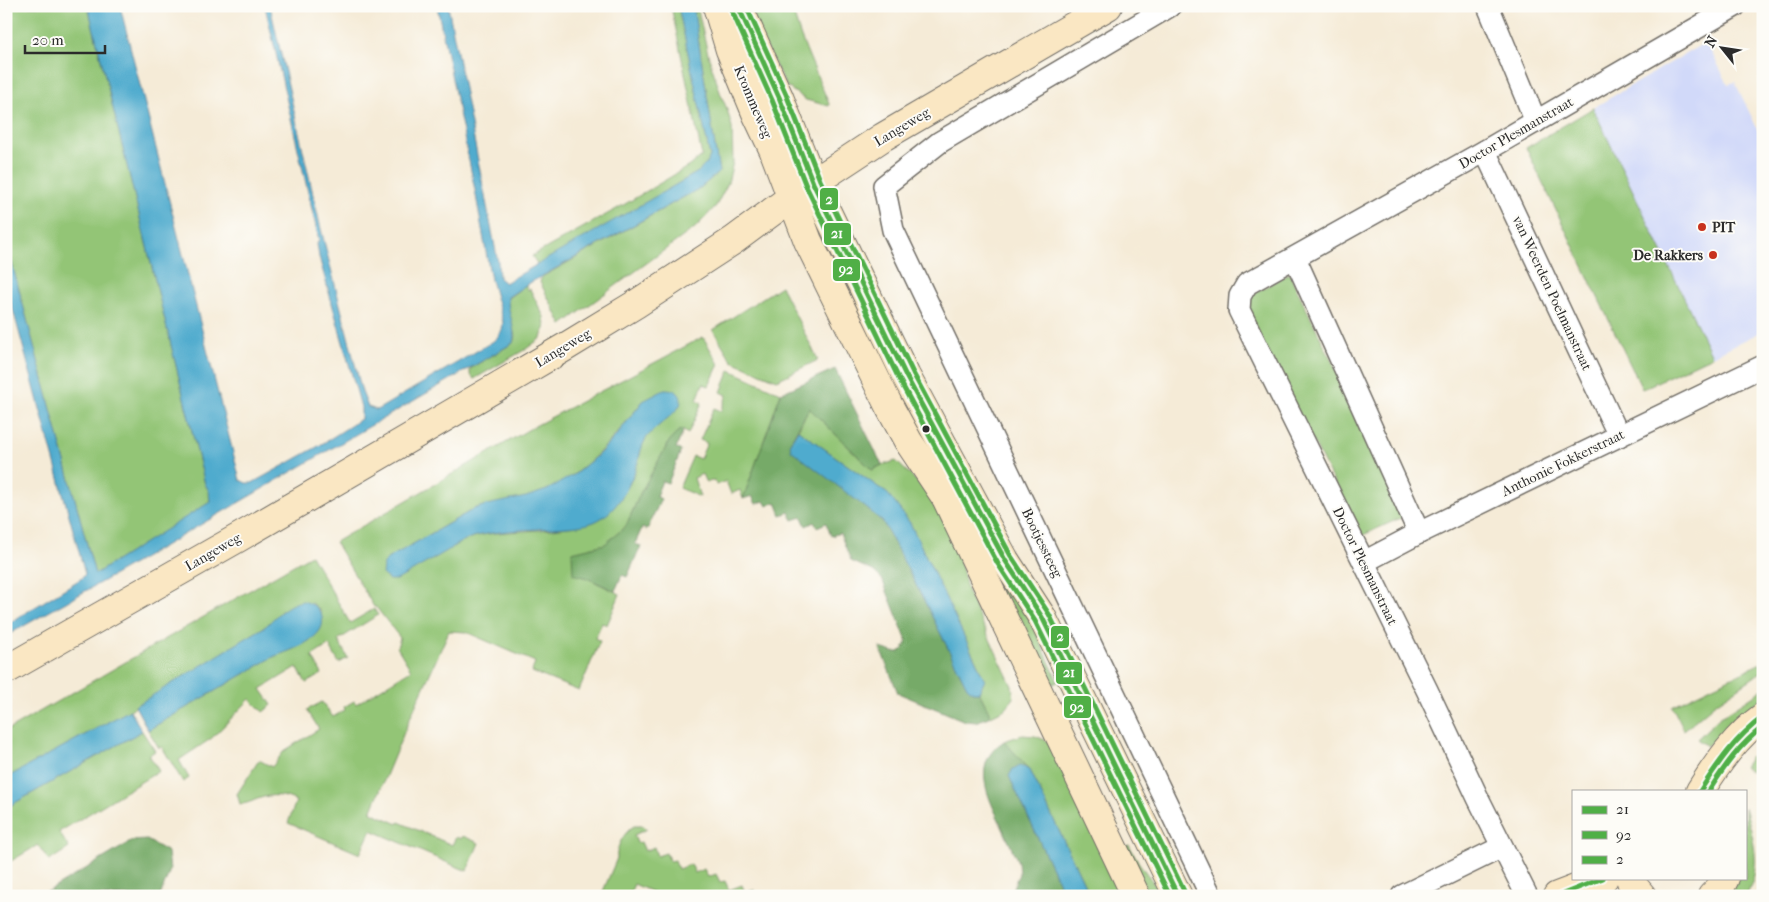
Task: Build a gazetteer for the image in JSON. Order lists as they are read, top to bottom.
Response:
{
  "streets": {
    "main road": ["Krommeweg", "Langeweg"],
    "street": [
      "Doctor Plesmanstraat",
      "van Weerden Poelmanstraat",
      "Anthonie Fokkerstraat",
      "Bootjessteeg"
    ]
  },
  "crossings": [
    ["Krommeweg", "Langeweg"],
    ["Doctor Plesmanstraat", "van Weerden Poelmanstraat"],
    ["Doctor Plesmanstraat", "Anthonie Fokkerstraat"],
    ["van Weerden Poelmanstraat", "Anthonie Fokkerstraat"]
  ],
  "places": ["PIT", "De Rakkers"],
  "lines": ["transit line 21", "transit line 2", "transit line 92"],
  "legend": ["21", "92", "2"],
  "scale_bar": "20 m",
  "north": "top left"
}
